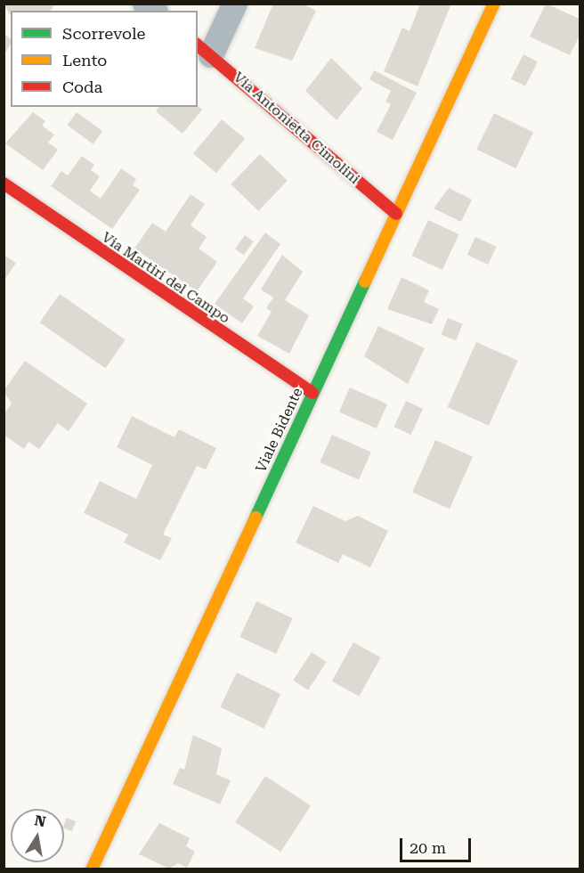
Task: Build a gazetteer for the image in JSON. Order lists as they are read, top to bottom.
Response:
{
  "streets": {
    "street": ["Via Antonietta Cimolini", "Via Martiri del Campo", "Viale Bidente"]
  },
  "crossings": [
    ["Via Antonietta Cimolini", "Viale Bidente"],
    ["Via Martiri del Campo", "Viale Bidente"]
  ],
  "legend": ["Scorrevole", "Lento", "Coda"],
  "scale_bar": "20 m",
  "north": "top"
}
